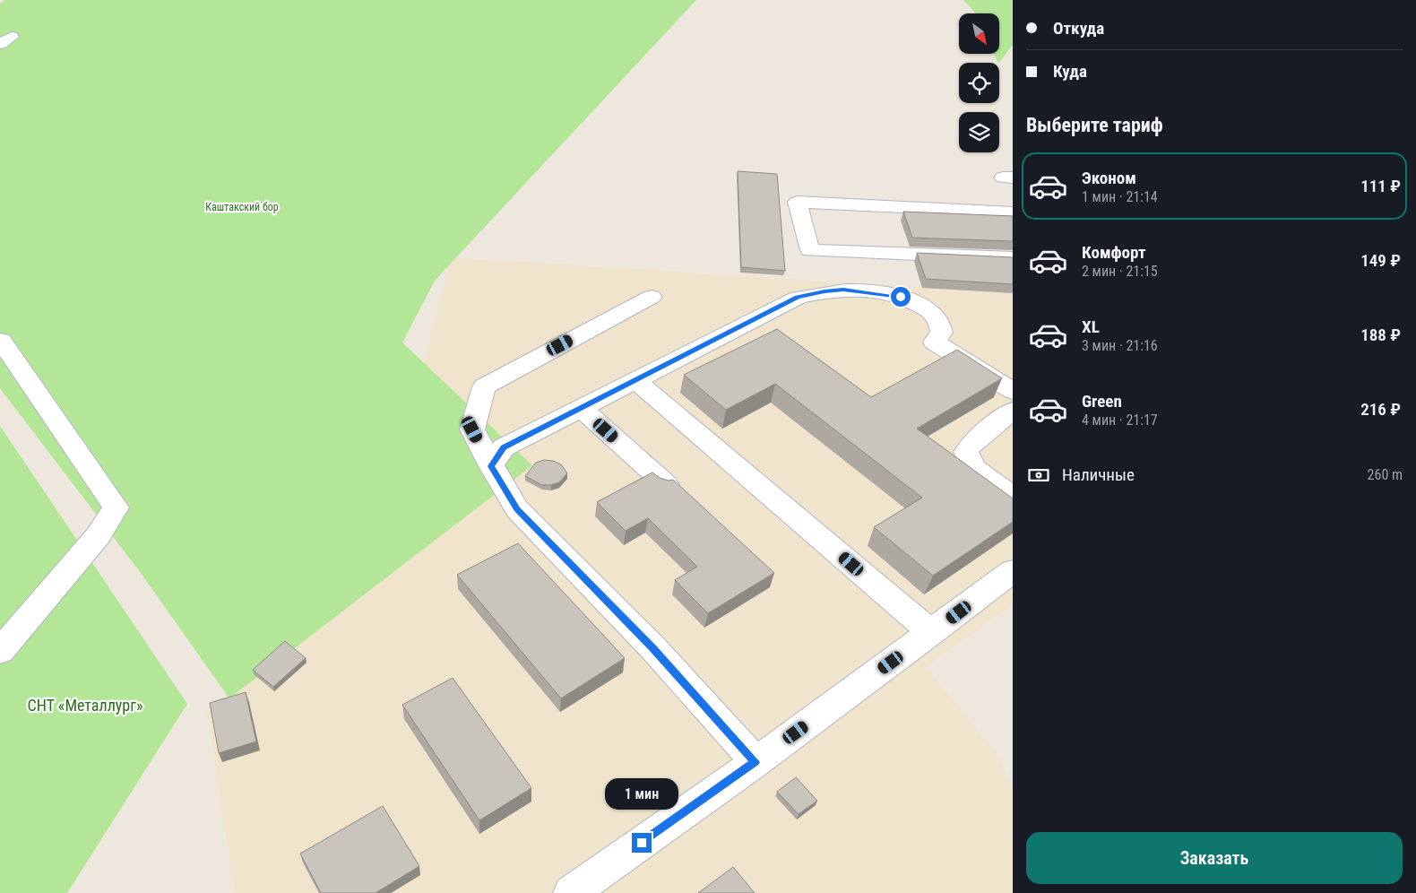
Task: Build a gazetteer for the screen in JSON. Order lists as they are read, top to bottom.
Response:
{
  "parks": ["Каштакский бор", "СНТ «Металлург»"],
  "north": "bottom right",
  "page": {
    "banner": ["Откуда", "Куда"],
    "heading": "Выберите тариф",
    "list": [
      {
        "name": "Эконом",
        "note": "1 мин · 21:14",
        "value": "111 ₽"
      },
      {
        "name": "Комфорт",
        "note": "2 мин · 21:15",
        "value": "149 ₽"
      },
      {
        "name": "XL",
        "note": "3 мин · 21:16",
        "value": "188 ₽"
      },
      {
        "name": "Green",
        "note": "4 мин · 21:17",
        "value": "216 ₽"
      }
    ],
    "pay": ["Наличные", "260 m"],
    "bubble": "1 мин",
    "buttons": "Заказать"
  }
}
